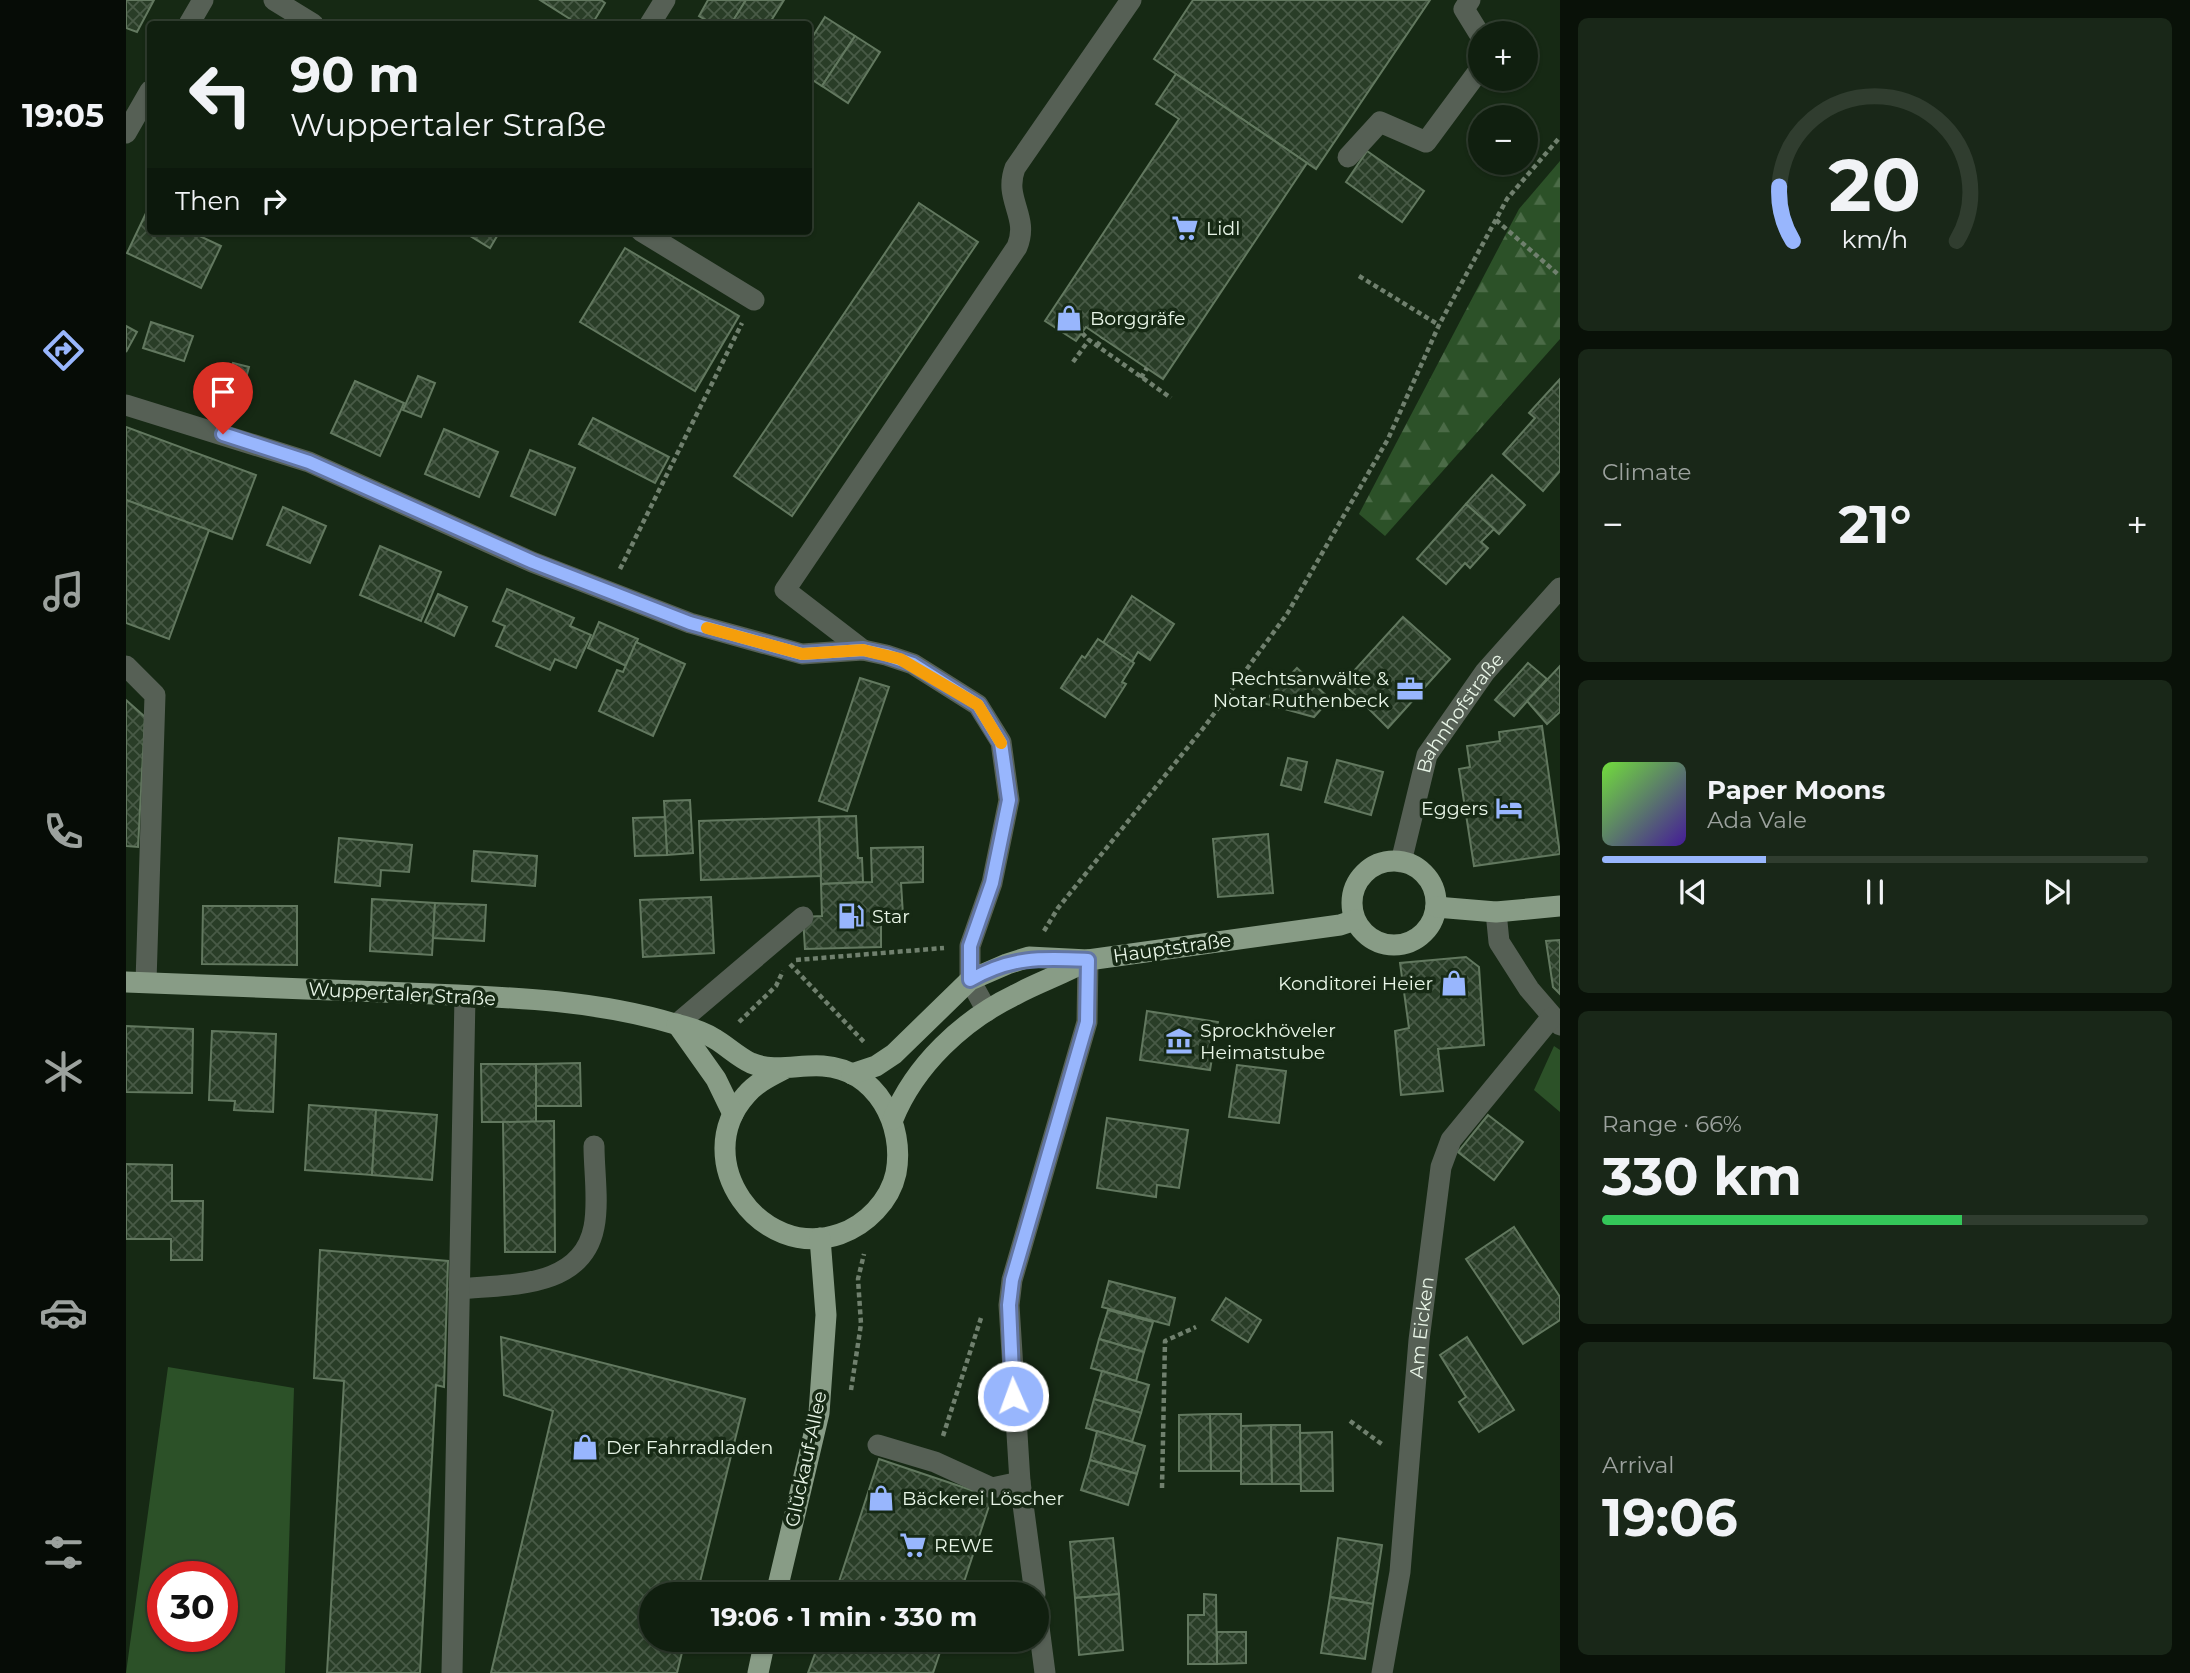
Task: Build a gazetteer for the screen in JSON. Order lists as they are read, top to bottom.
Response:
{
  "streets": {
    "main road": ["Hauptstraße", "Wuppertaler Straße", "Glückauf-Allee"],
    "street": ["Bahnhofstraße", "Am Eicken"]
  },
  "crossings": [
    ["Bahnhofstraße", "Hauptstraße"],
    ["Wuppertaler Straße", "Glückauf-Allee"]
  ],
  "places": {
    "supermarket": ["Lidl", "REWE"],
    "shop": [
      "Borggräfe",
      "Konditorei Heier",
      "Der Fahrradladen",
      "Bäckerei Löscher"
    ],
    "office": ["Rechtsanwälte & Notar Ruthenbeck"],
    "hotel": ["Eggers"],
    "fuel station": ["Star"],
    "museum": ["Sprockhöveler Heimatstube"]
  },
  "page": {
    "tabs": "19:05",
    "map_buttons": ["+", "−"],
    "turn": ["90 m", "Wuppertaler Straße"],
    "then": "Then",
    "tile": [
      "Climate",
      ["Range · 66%", "330 km"],
      ["Arrival", "19:06"]
    ],
    "heat": ["−", "21°", "+"],
    "song": ["Paper Moons", "Ada Vale"],
    "limit": "30",
    "trip": "19:06 · 1 min · 330 m",
    "gauge": ["20", "km/h"]
  }
}
